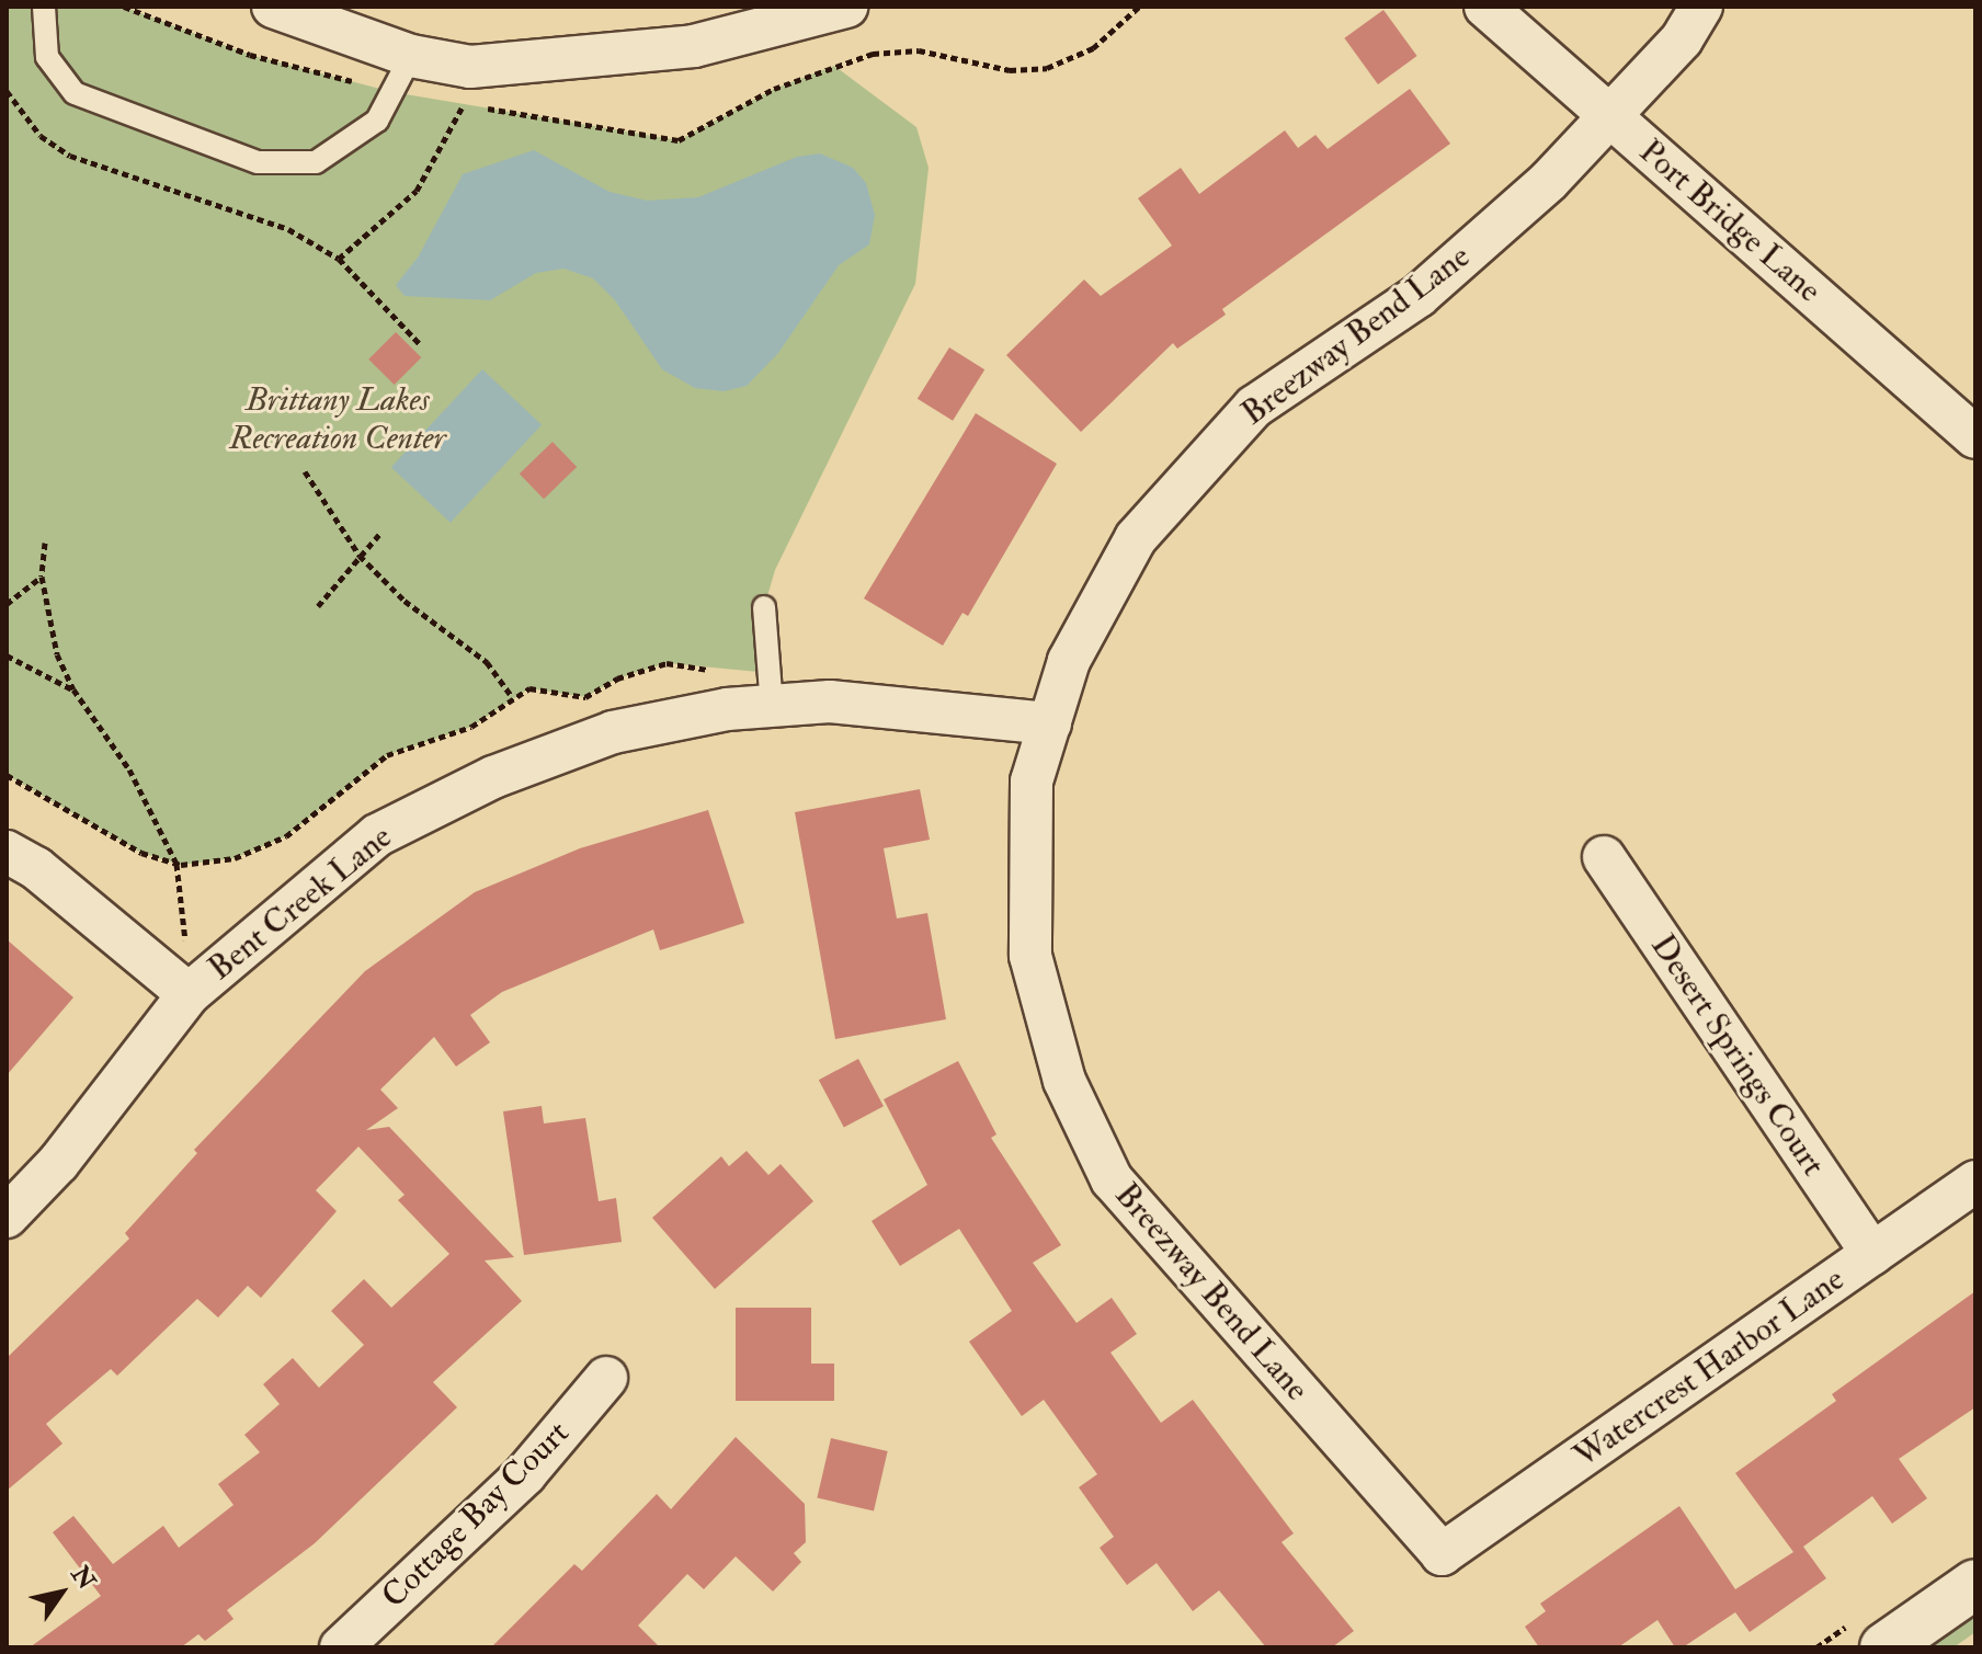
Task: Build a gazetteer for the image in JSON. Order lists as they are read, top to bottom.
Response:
{
  "streets": {
    "street": [
      "Port Bridge Lane",
      "Breezway Bend Lane",
      "Bent Creek Lane",
      "Desert Springs Court",
      "Watercrest Harbor Lane",
      "Cottage Bay Court"
    ]
  },
  "crossings": [
    ["Port Bridge Lane", "Breezway Bend Lane"],
    ["Breezway Bend Lane", "Bent Creek Lane"],
    ["Breezway Bend Lane", "Watercrest Harbor Lane"],
    ["Desert Springs Court", "Watercrest Harbor Lane"]
  ],
  "parks": ["Brittany Lakes Recreation Center"],
  "north": "top right"
}
